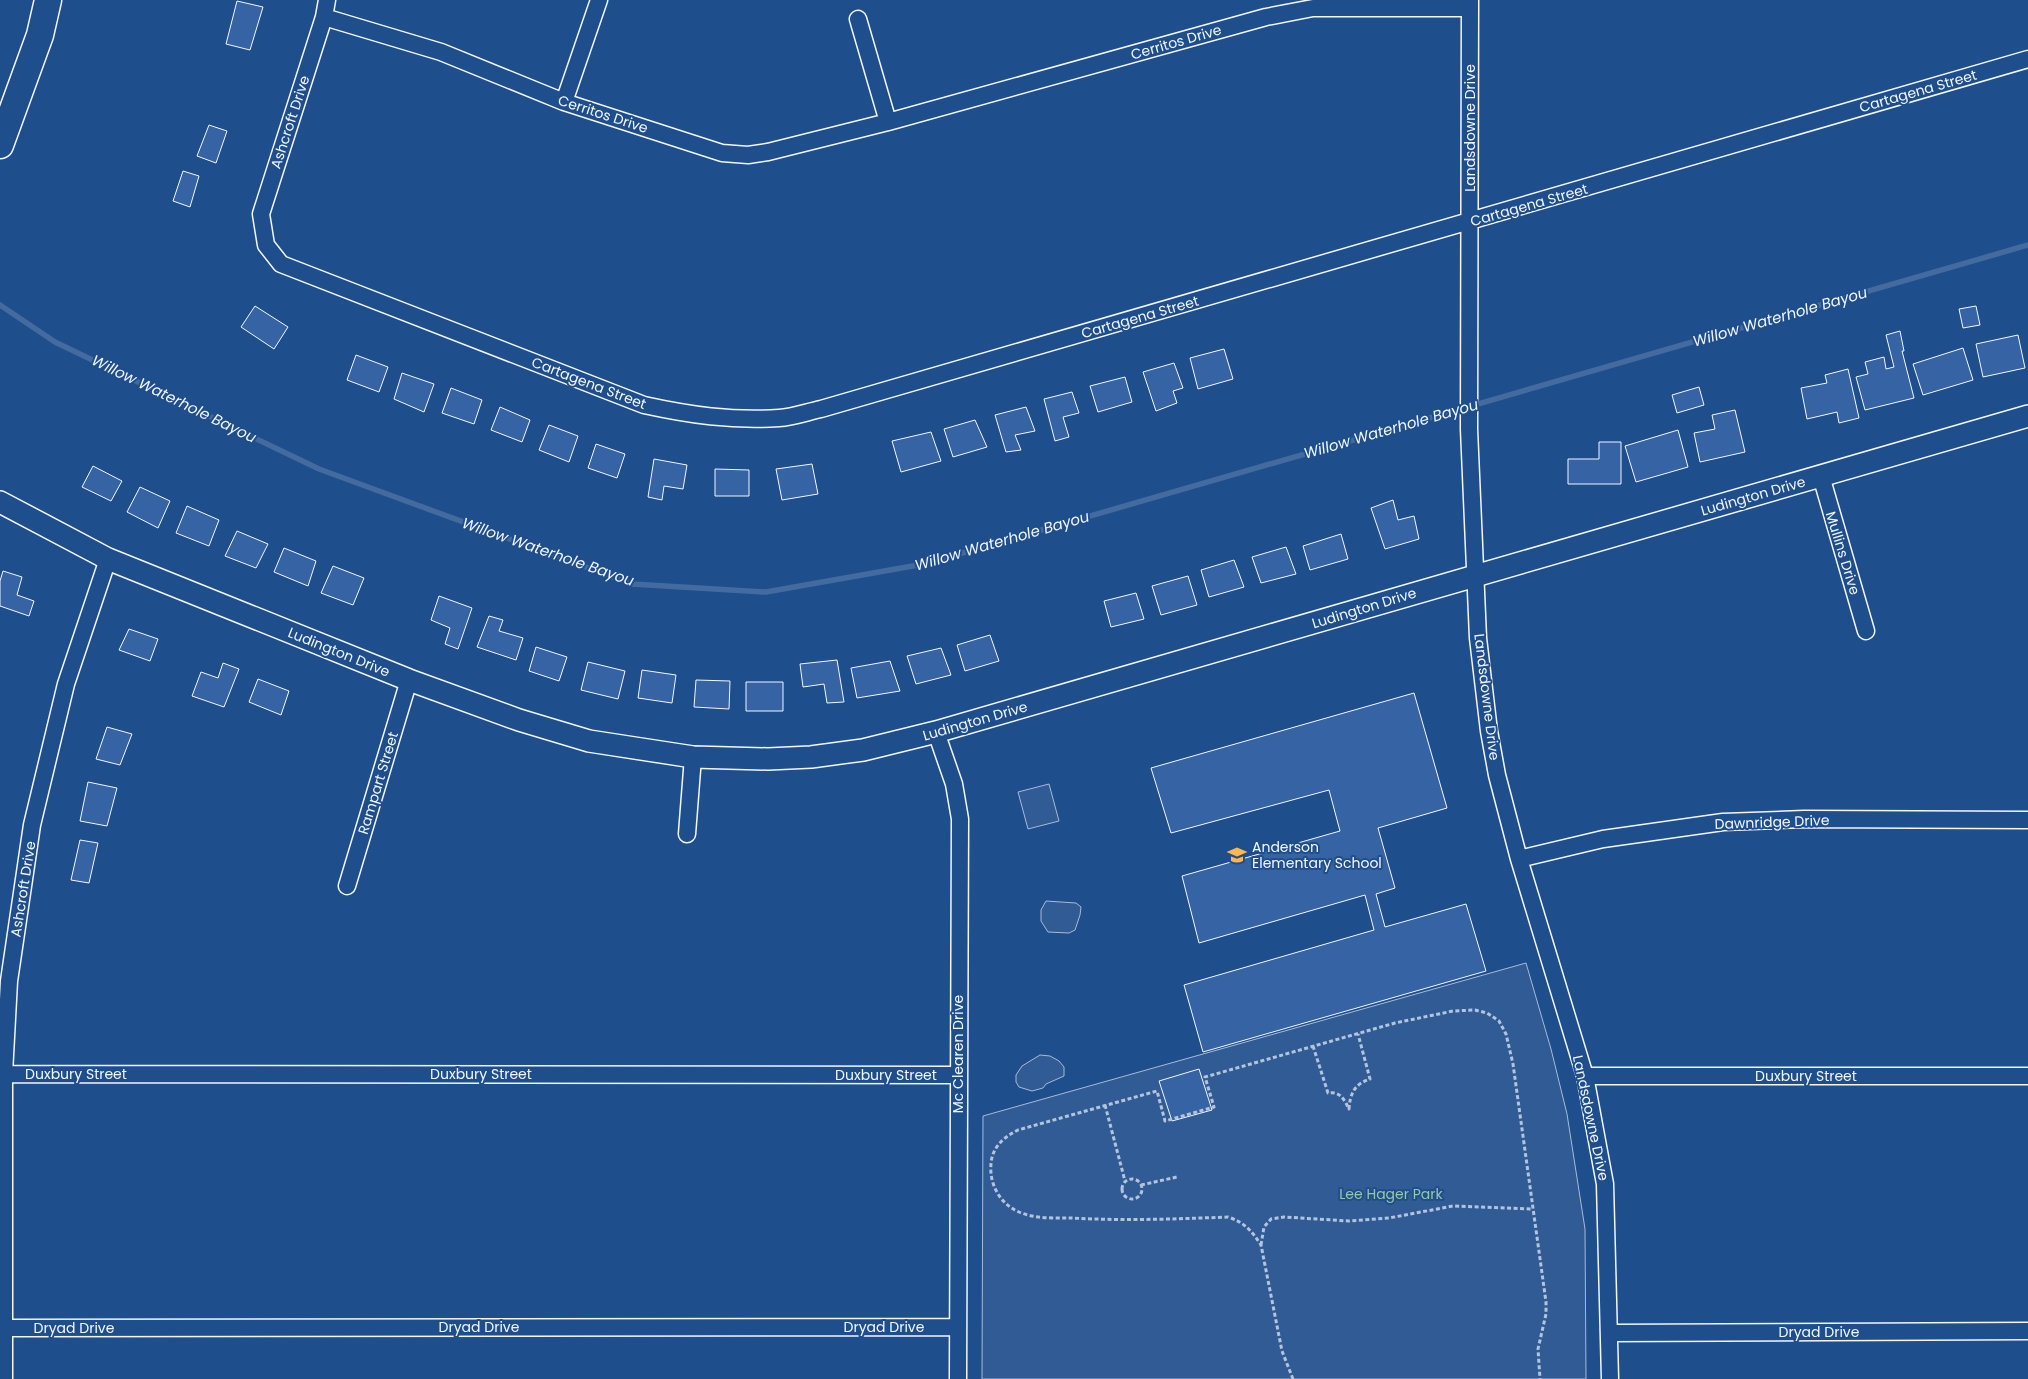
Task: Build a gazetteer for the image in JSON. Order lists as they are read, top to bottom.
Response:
{
  "streets": {
    "street": [
      "Cerritos Drive",
      "Cartagena Street",
      "Ashcroft Drive",
      "Landsdowne Drive",
      "Ludington Drive",
      "Mullins Drive",
      "Rampart Street",
      "Dawnridge Drive",
      "Mc Clearen Drive",
      "Duxbury Street",
      "Dryad Drive"
    ]
  },
  "crossings": [
    ["Cerritos Drive", "Ashcroft Drive"],
    ["Cerritos Drive", "Landsdowne Drive"],
    ["Cartagena Street", "Ashcroft Drive"],
    ["Cartagena Street", "Landsdowne Drive"],
    ["Ashcroft Drive", "Ludington Drive"],
    ["Ashcroft Drive", "Duxbury Street"],
    ["Ashcroft Drive", "Dryad Drive"],
    ["Landsdowne Drive", "Ludington Drive"],
    ["Landsdowne Drive", "Dawnridge Drive"],
    ["Landsdowne Drive", "Duxbury Street"],
    ["Landsdowne Drive", "Dryad Drive"],
    ["Ludington Drive", "Mullins Drive"],
    ["Ludington Drive", "Rampart Street"],
    ["Ludington Drive", "Mc Clearen Drive"],
    ["Mc Clearen Drive", "Duxbury Street"],
    ["Mc Clearen Drive", "Dryad Drive"]
  ],
  "water": ["Willow Waterhole Bayou"],
  "parks": ["Lee Hager Park"],
  "places": {
    "school or university": ["Anderson Elementary School"]
  }
}
